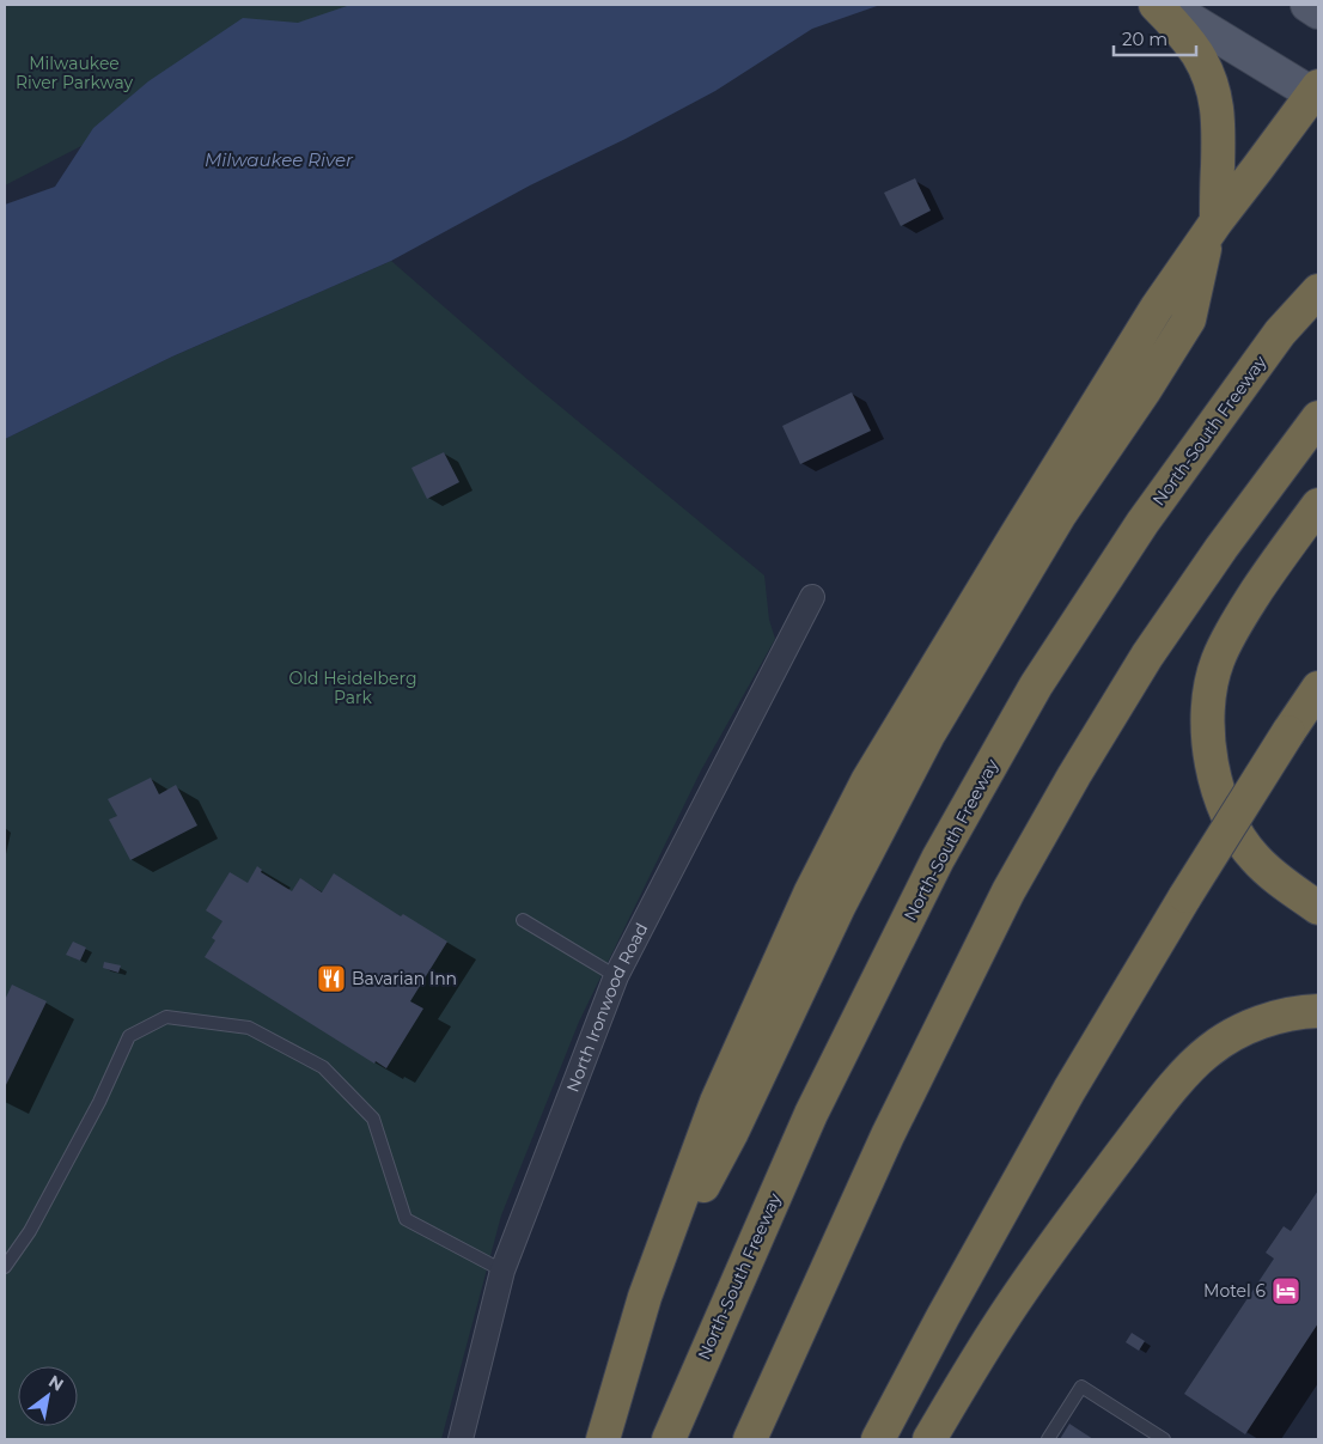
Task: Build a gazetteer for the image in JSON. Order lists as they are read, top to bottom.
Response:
{
  "streets": {
    "highway": ["North-South Freeway"],
    "street": ["North Ironwood Road"]
  },
  "water": ["Milwaukee River"],
  "parks": ["Milwaukee River Parkway", "Old Heidelberg Park"],
  "places": {
    "restaurant": ["Bavarian Inn"],
    "hotel": ["Motel 6"]
  },
  "scale_bar": "20 m",
  "north": "top right"
}
